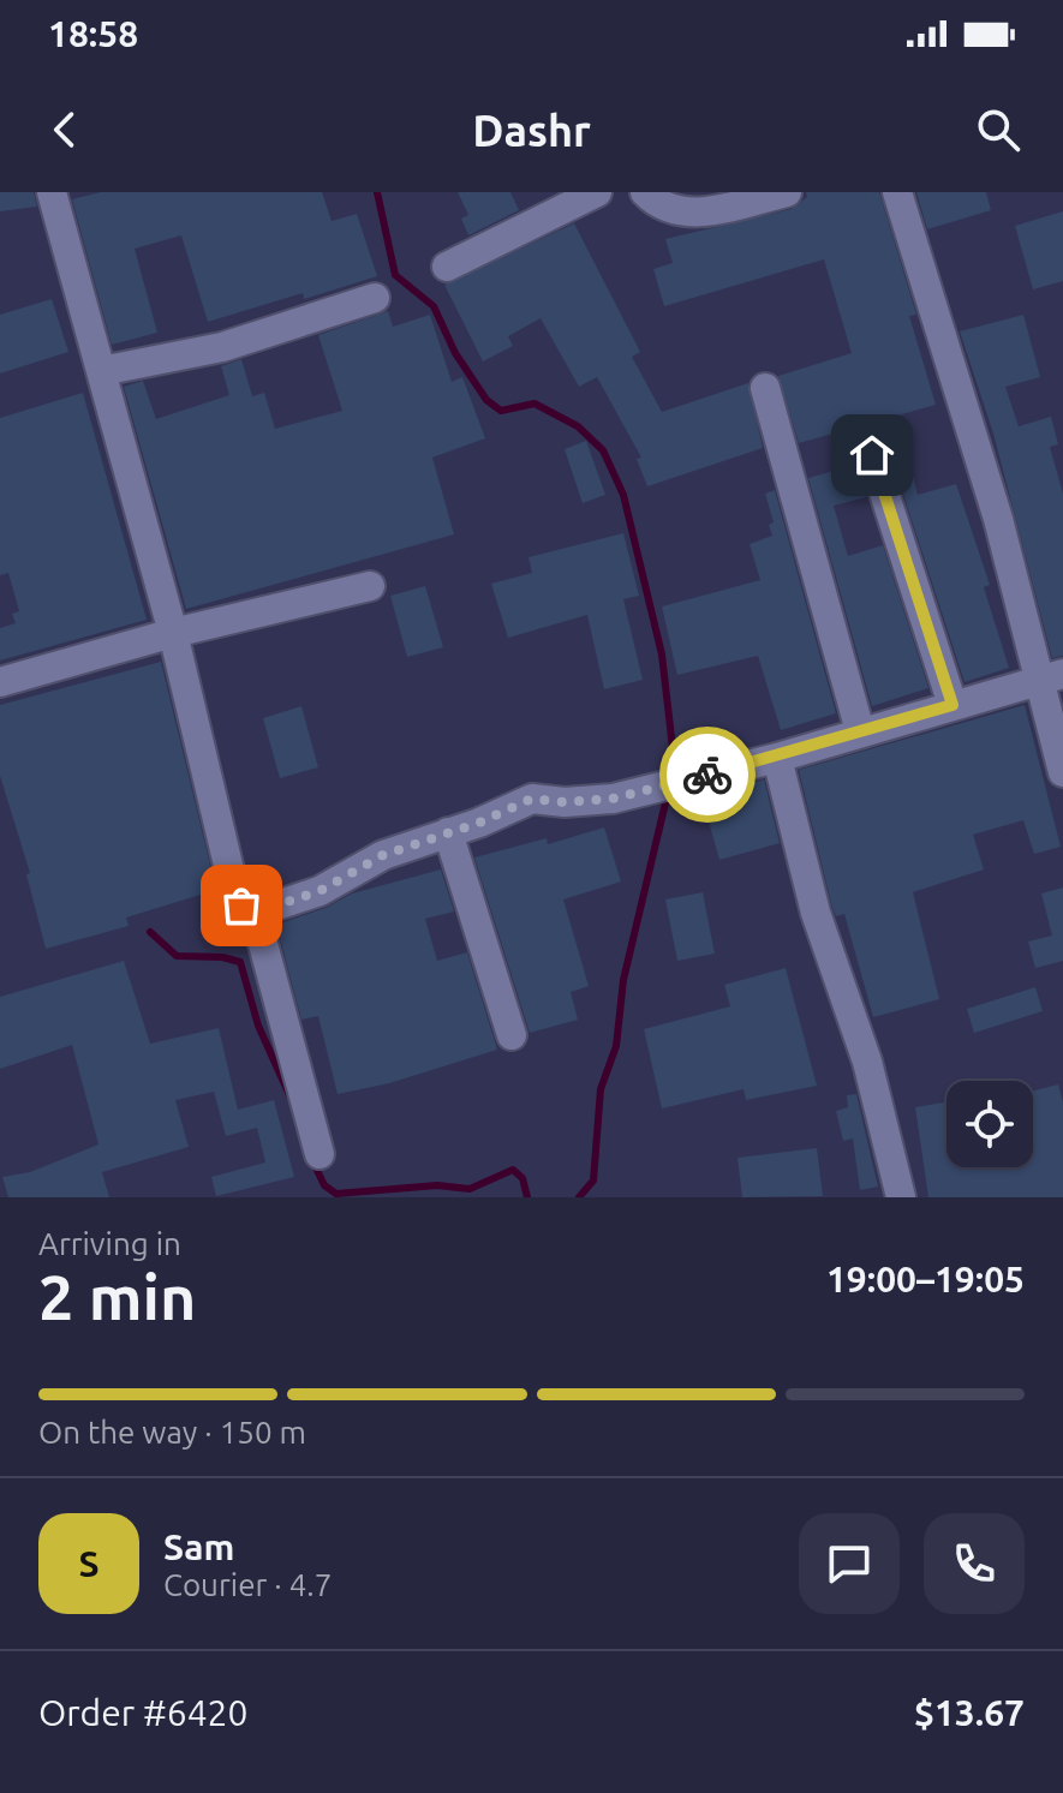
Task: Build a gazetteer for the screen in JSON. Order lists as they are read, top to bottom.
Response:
{
  "page": {
    "status": "18:58",
    "header": "Dashr",
    "heading": ["2 min", "Arriving in", "19:00–19:05"],
    "panel": [
      "Sam",
      "Courier · 4.7",
      "Order #6420",
      "$13.67"
    ],
    "bar": "On the way · 150 m",
    "round": "S"
  }
}
